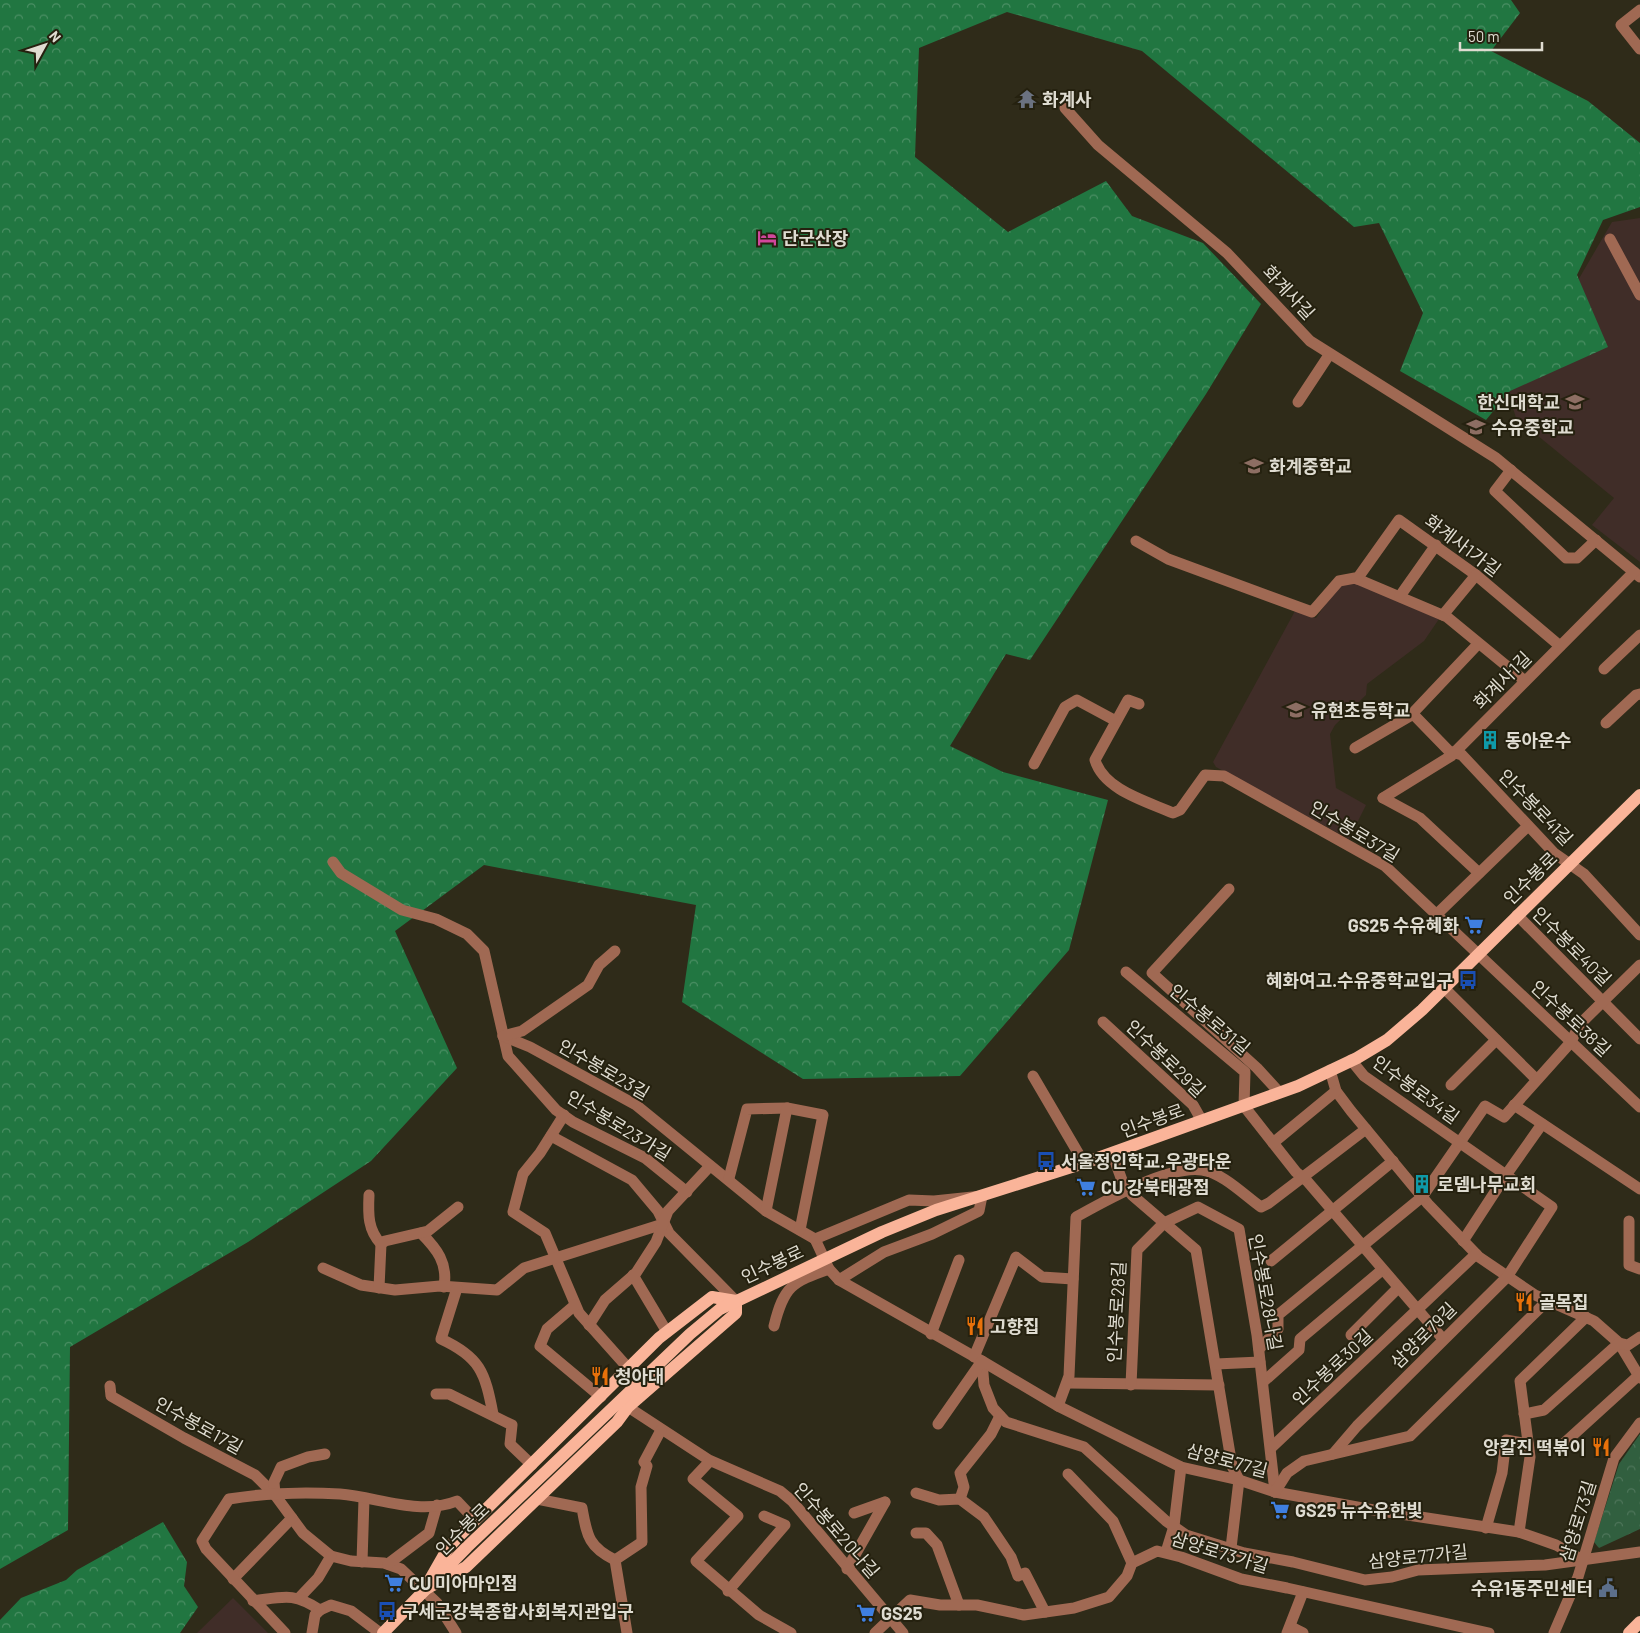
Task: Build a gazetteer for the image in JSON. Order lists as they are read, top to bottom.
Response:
{
  "streets": {
    "main road": ["인수봉로"],
    "street": [
      "화계사길",
      "화계사1가길",
      "화계사1길",
      "인수봉로41길",
      "인수봉로37길",
      "인수봉로40길",
      "인수봉로38길",
      "인수봉로31길",
      "인수봉로29길",
      "인수봉로23길",
      "인수봉로34길",
      "인수봉로23가길",
      "인수봉로28나길",
      "인수봉로28길",
      "삼양로79길",
      "인수봉로30길",
      "인수봉로17길",
      "삼양로77길",
      "삼양로73길",
      "인수봉로20나길",
      "삼양로73가길",
      "삼양로77가길"
    ]
  },
  "crossings": [
    ["화계사길", "화계사1길"],
    ["화계사1가길", "화계사1길"],
    ["화계사1길", "인수봉로41길"],
    ["인수봉로41길", "인수봉로"],
    ["인수봉로37길", "인수봉로"],
    ["인수봉로37길", "인수봉로38길"],
    ["인수봉로", "인수봉로40길"],
    ["인수봉로", "인수봉로38길"],
    ["인수봉로", "인수봉로31길"],
    ["인수봉로", "인수봉로29길"],
    ["인수봉로", "인수봉로34길"],
    ["인수봉로", "인수봉로17길"],
    ["인수봉로40길", "인수봉로38길"],
    ["인수봉로40길", "인수봉로34길"],
    ["인수봉로23길", "인수봉로23가길"],
    ["인수봉로34길", "삼양로79길"],
    ["인수봉로28나길", "인수봉로28길"],
    ["인수봉로28나길", "인수봉로30길"],
    ["인수봉로28나길", "삼양로77길"],
    ["삼양로77길", "삼양로73길"],
    ["삼양로77길", "삼양로77가길"],
    ["삼양로73길", "삼양로77가길"]
  ],
  "places": {
    "temple": ["화계사"],
    "hotel": ["단군산장"],
    "school or university": [
      "한신대학교",
      "수유중학교",
      "화계중학교",
      "유현초등학교"
    ],
    "building": ["동아운수", "로뎀나무교회"],
    "supermarket": [
      "GS25 수유혜화",
      "CU 강북태광점",
      "GS25 뉴수유한빛",
      "CU 미아마인점",
      "GS25"
    ],
    "bus stop": ["혜화여고.수유중학교입구", "서울정인학교.우광타운", "구세군강북종합사회복지관입구"],
    "restaurant": [
      "골목집",
      "고향집",
      "청아대",
      "앙칼진 떡볶이"
    ],
    "public building": ["수유1동주민센터"]
  },
  "scale_bar": "50 m",
  "north": "top right"
}
